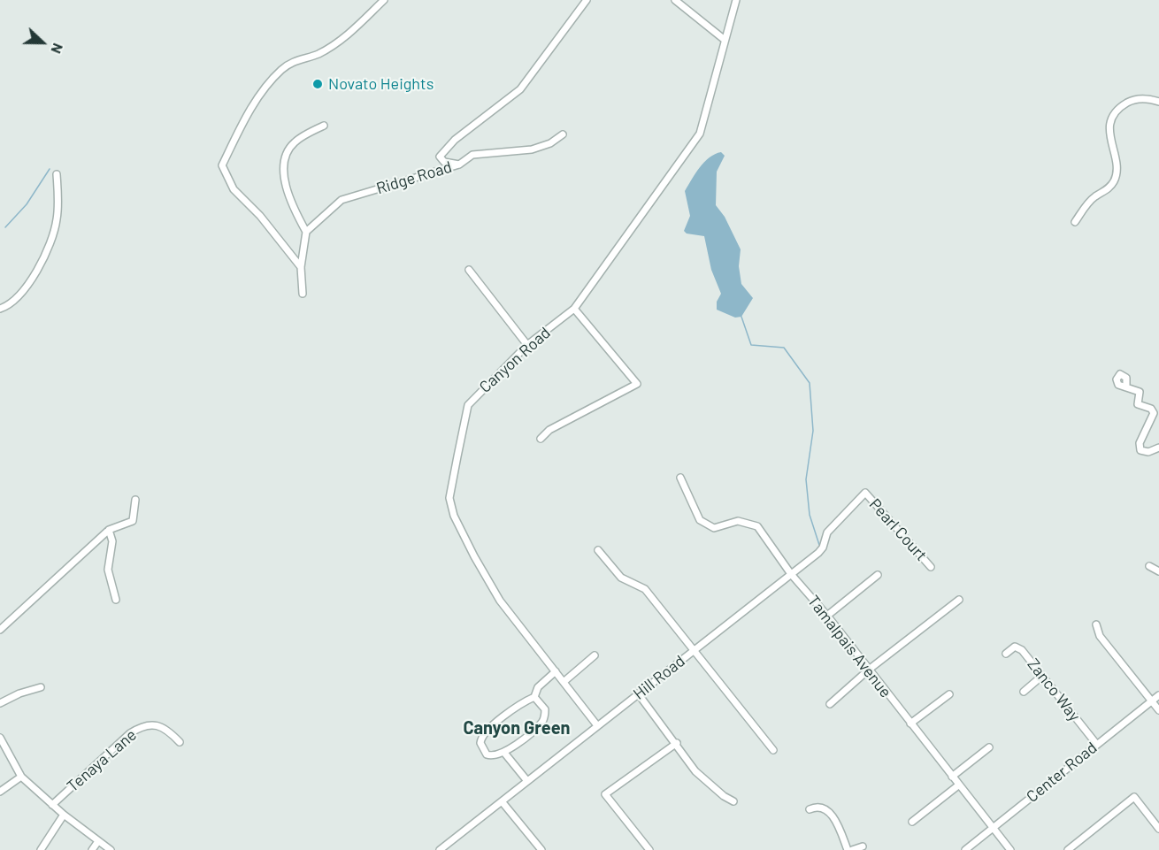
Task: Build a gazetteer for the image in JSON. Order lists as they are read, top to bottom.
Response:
{
  "streets": {
    "street": [
      "Ridge Road",
      "Canyon Road",
      "Pearl Court",
      "Tamalpais Avenue",
      "Hill Road",
      "Zanco Way",
      "Tenaya Lane",
      "Center Road"
    ]
  },
  "crossings": [
    ["Canyon Road", "Hill Road"],
    ["Pearl Court", "Hill Road"],
    ["Tamalpais Avenue", "Hill Road"],
    ["Tamalpais Avenue", "Center Road"],
    ["Zanco Way", "Center Road"]
  ],
  "districts": ["Canyon Green"],
  "places": ["Novato Heights"],
  "north": "right"
}
